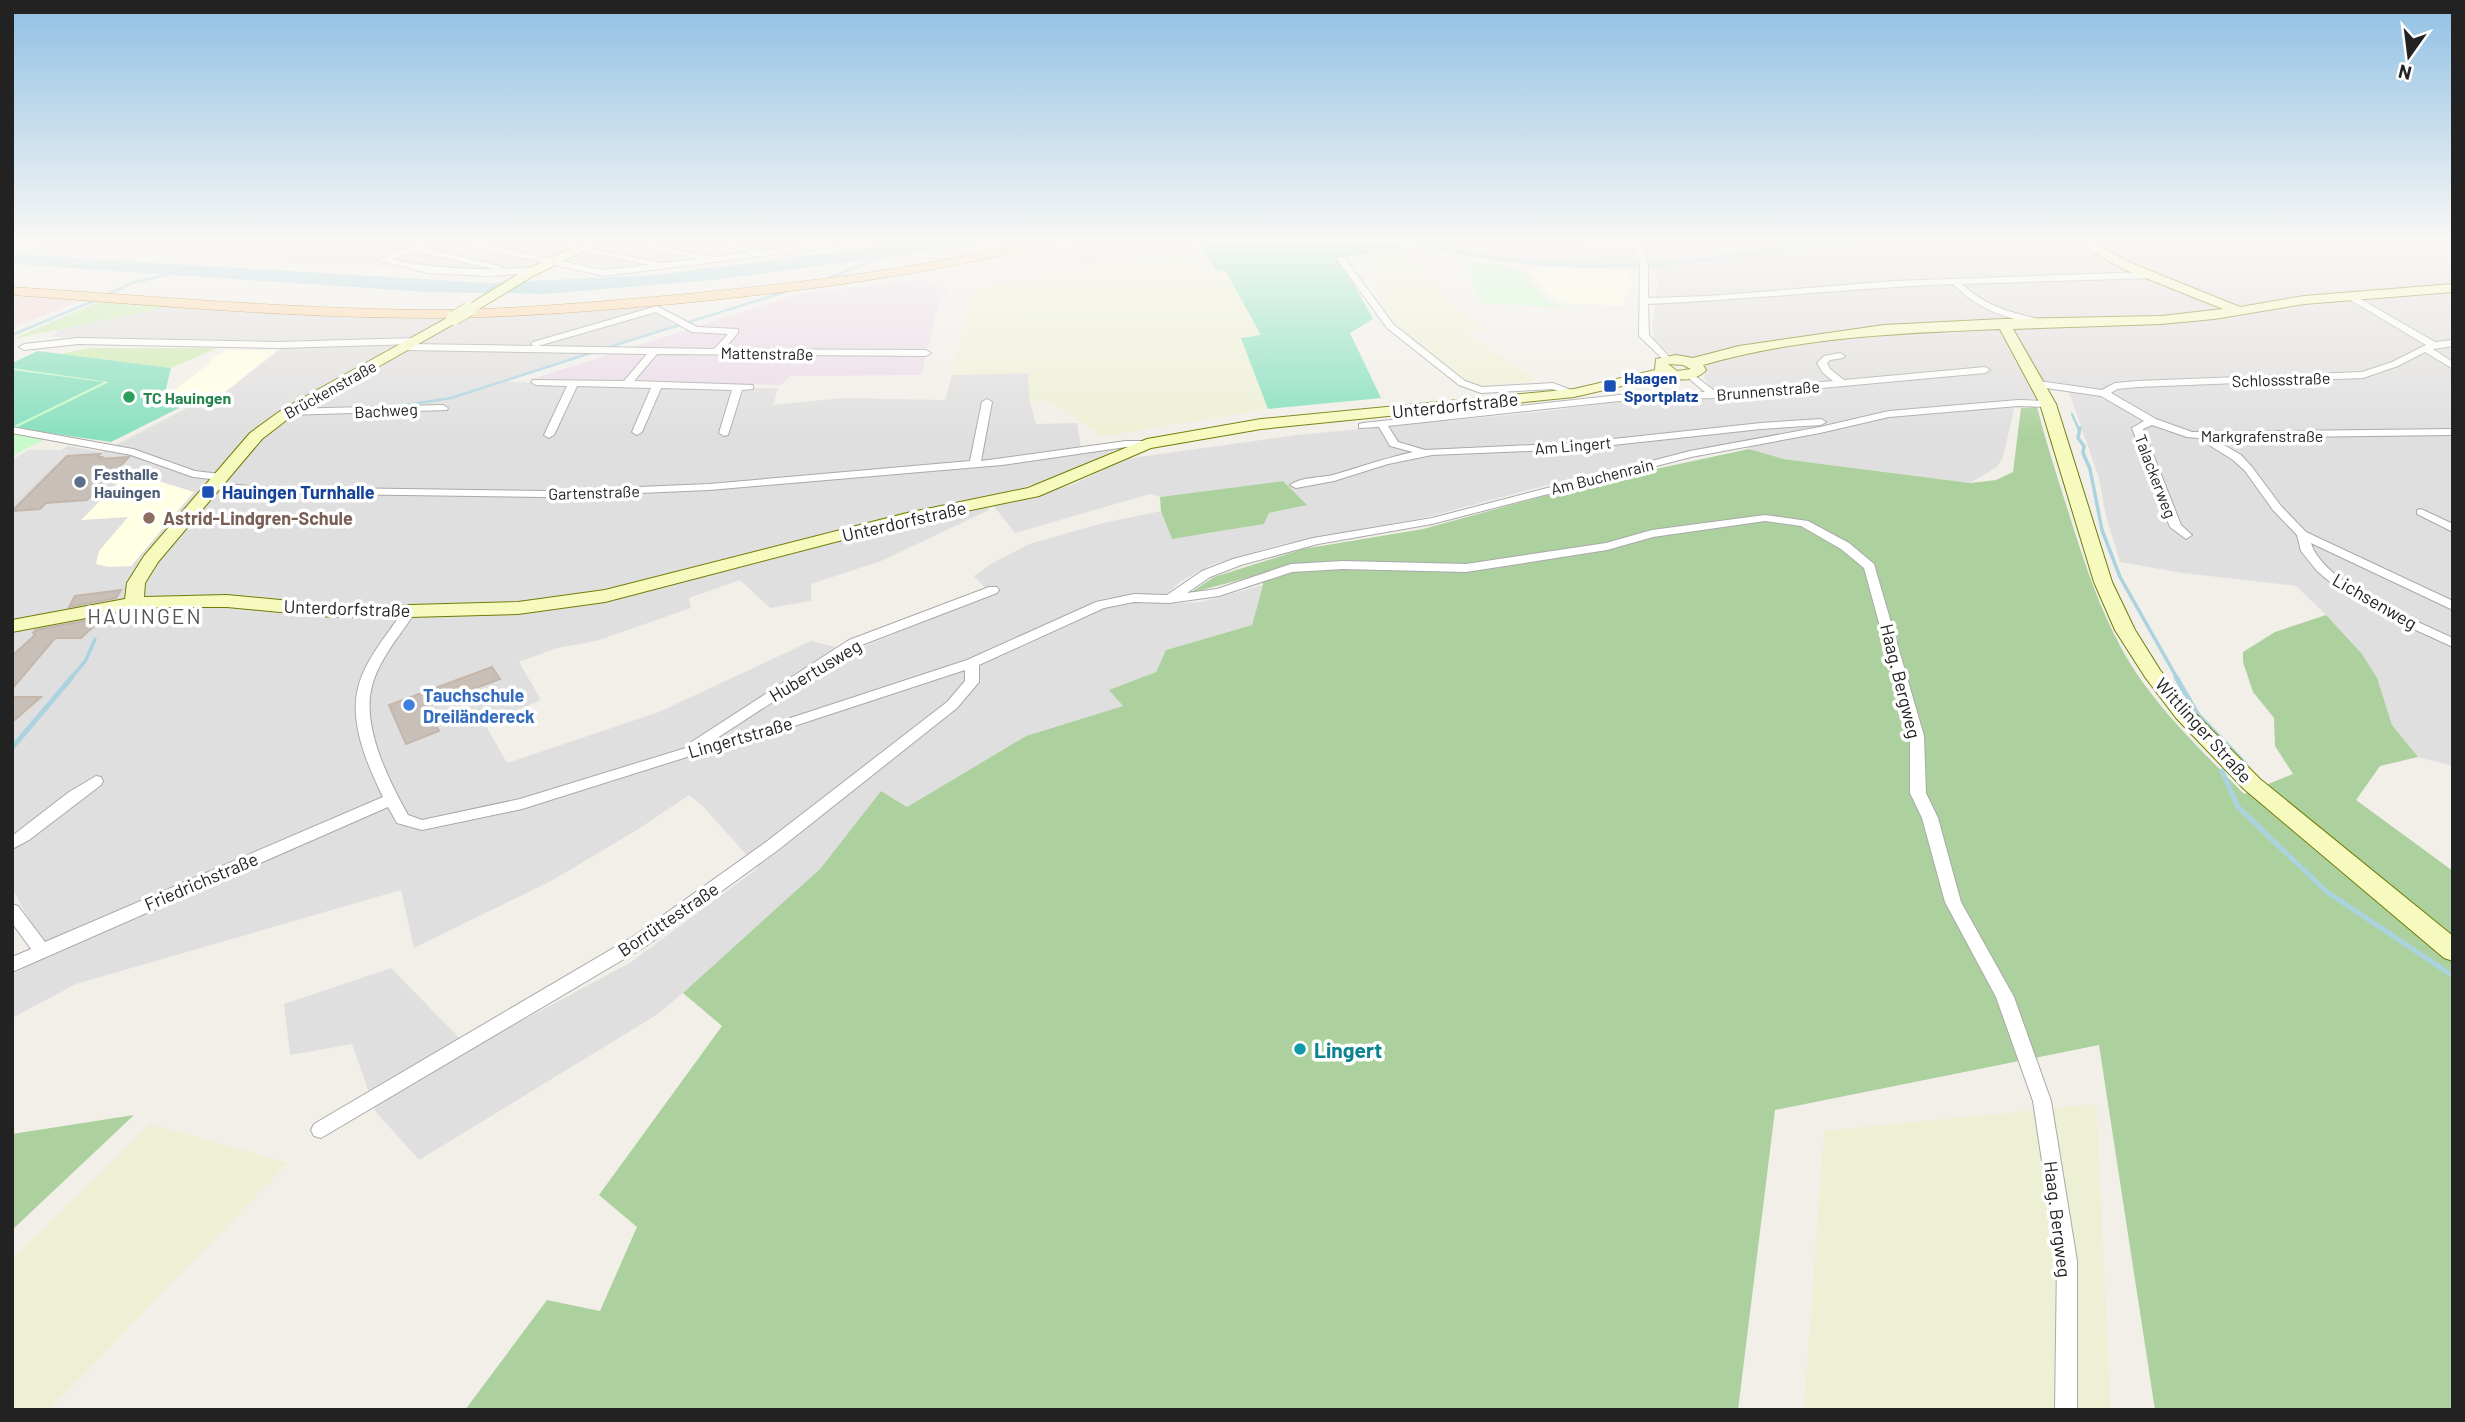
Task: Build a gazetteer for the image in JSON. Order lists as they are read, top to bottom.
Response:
{
  "streets": {
    "street": [
      "Mattenstraße",
      "Schlossstraße",
      "Brückenstraße",
      "Brunnenstraße",
      "Unterdorfstraße",
      "Bachweg",
      "Markgrafenstraße",
      "Am Lingert",
      "Am Buchenrain",
      "Talackerweg",
      "Gartenstraße",
      "Lichsenweg",
      "Hubertusweg",
      "Haag. Bergweg",
      "Wittlinger Straße",
      "Lingertstraße",
      "Friedrichstraße",
      "Borrüttestraße"
    ]
  },
  "crossings": [
    ["Mattenstraße", "Brückenstraße"],
    ["Schlossstraße", "Markgrafenstraße"],
    ["Brückenstraße", "Unterdorfstraße"],
    ["Brückenstraße", "Bachweg"],
    ["Brückenstraße", "Gartenstraße"],
    ["Brunnenstraße", "Unterdorfstraße"],
    ["Unterdorfstraße", "Gartenstraße"],
    ["Unterdorfstraße", "Lingertstraße"],
    ["Markgrafenstraße", "Talackerweg"],
    ["Markgrafenstraße", "Lichsenweg"],
    ["Markgrafenstraße", "Wittlinger Straße"],
    ["Am Lingert", "Am Buchenrain"],
    ["Am Buchenrain", "Wittlinger Straße"],
    ["Am Buchenrain", "Lingertstraße"],
    ["Hubertusweg", "Lingertstraße"],
    ["Haag. Bergweg", "Lingertstraße"],
    ["Lingertstraße", "Friedrichstraße"],
    ["Lingertstraße", "Borrüttestraße"]
  ],
  "districts": ["HAUINGEN"],
  "places": {
    "transit": ["Haagen Sportplatz", "Hauingen Turnhalle"],
    "other": [
      "TC Hauingen",
      "Festhalle Hauingen",
      "Astrid-Lindgren-Schule",
      "Tauchschule Dreiländereck",
      "Lingert"
    ]
  },
  "north": "bottom"
}
